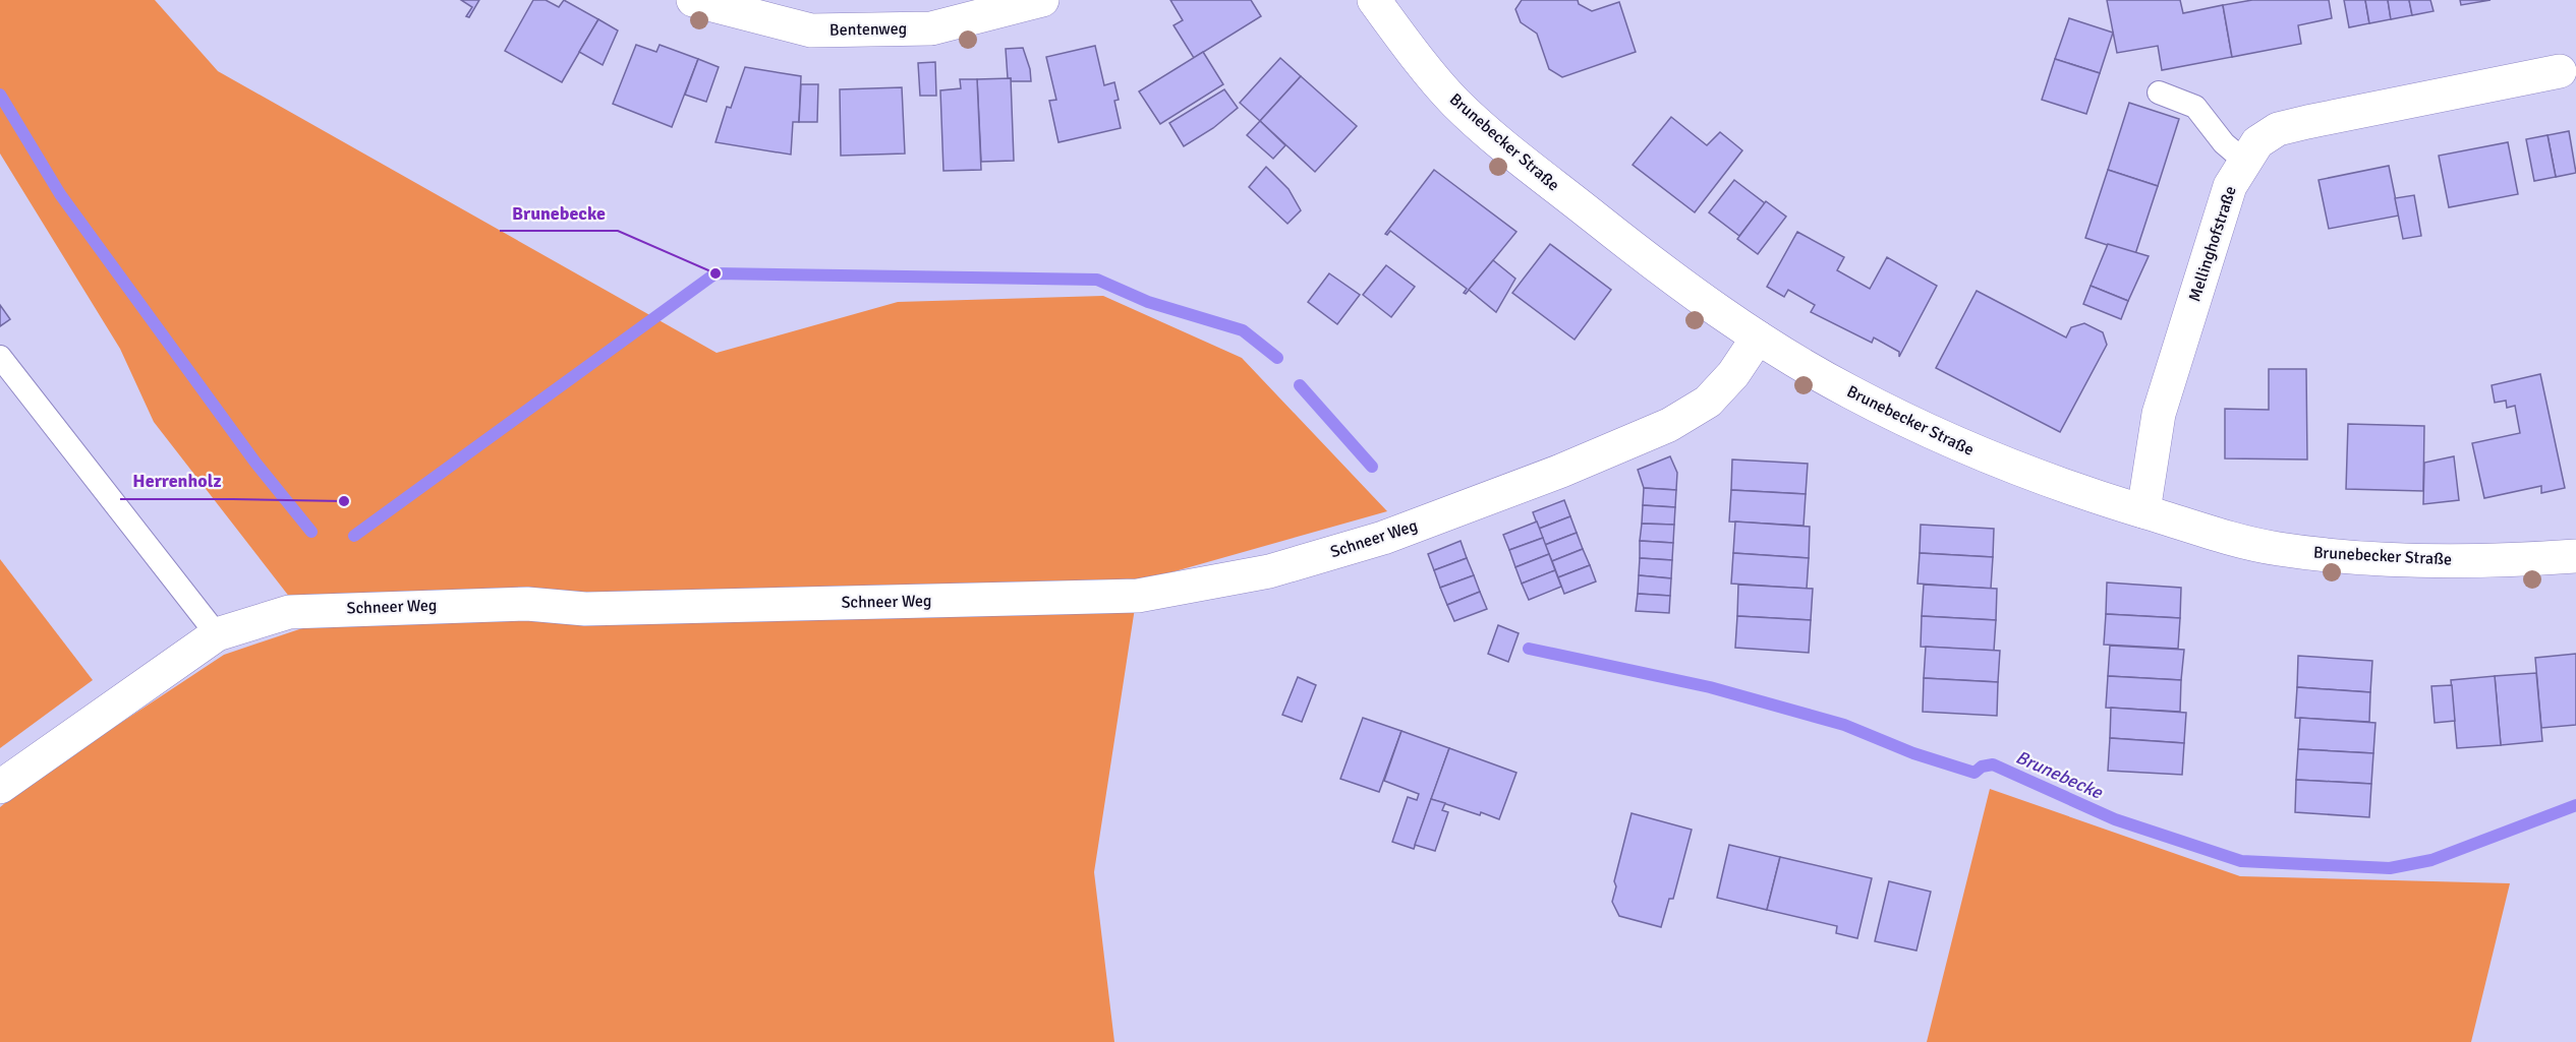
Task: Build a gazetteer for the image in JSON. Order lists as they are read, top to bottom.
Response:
{
  "streets": {
    "street": [
      "Bentenweg",
      "Brunebecker Straße",
      "Mellinghofstraße",
      "Schneer Weg"
    ]
  },
  "crossings": [
    ["Brunebecker Straße", "Mellinghofstraße"],
    ["Brunebecker Straße", "Schneer Weg"]
  ],
  "water": ["Brunebecke"],
  "places": ["Brunebecke", "Herrenholz"]
}
